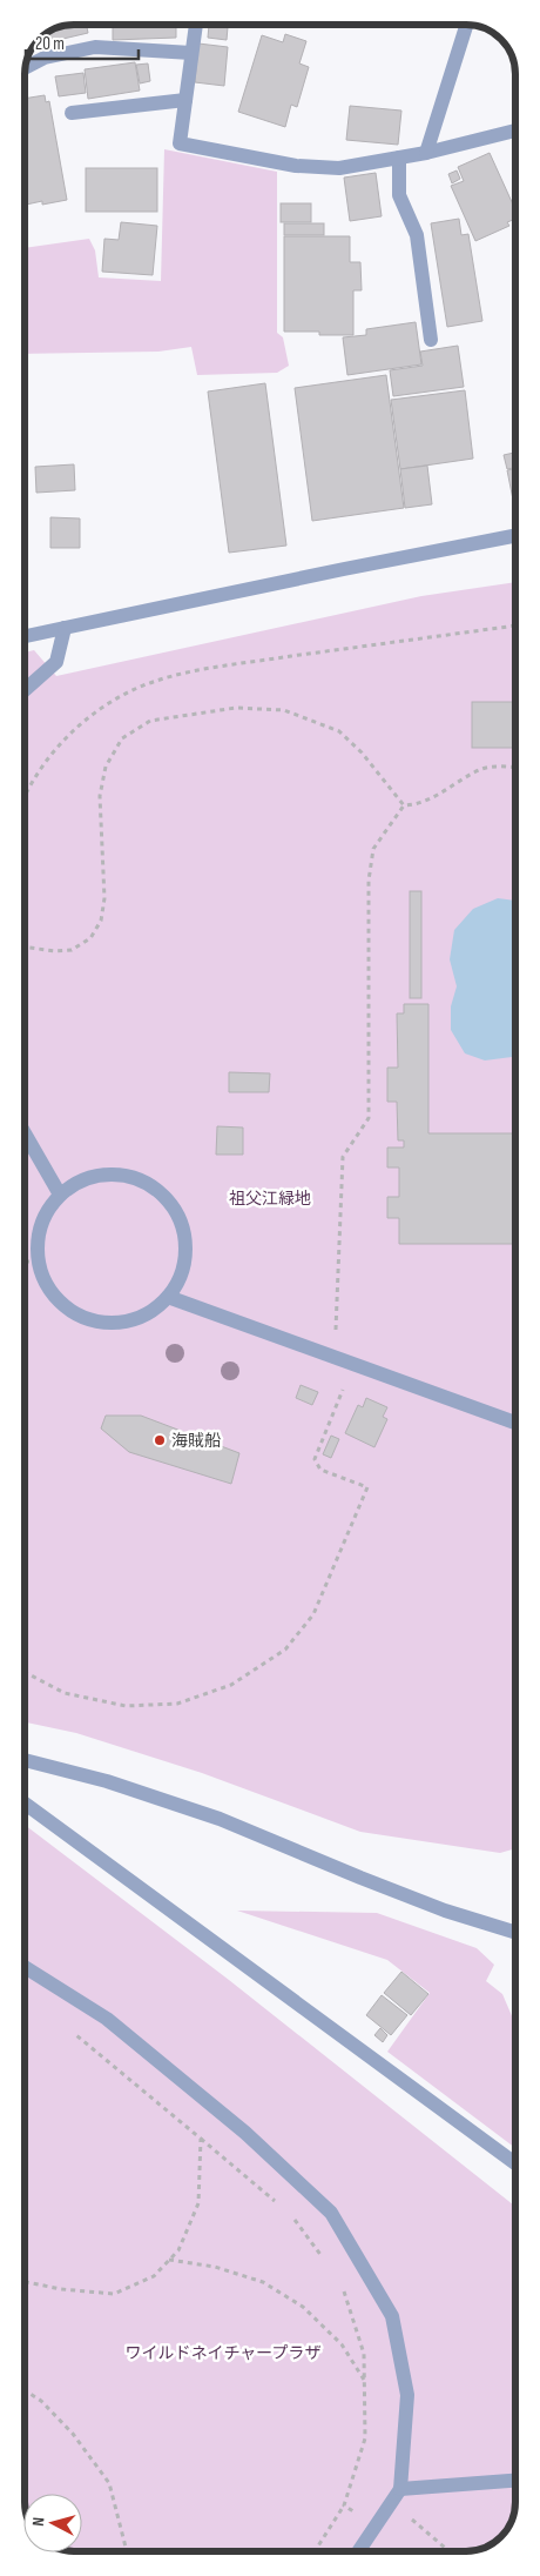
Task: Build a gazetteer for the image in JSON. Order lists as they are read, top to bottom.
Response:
{
  "parks": ["祖父江緑地", "ワイルドネイチャープラザ"],
  "places": ["海賊船"],
  "scale_bar": "20 m",
  "north": "left"
}
